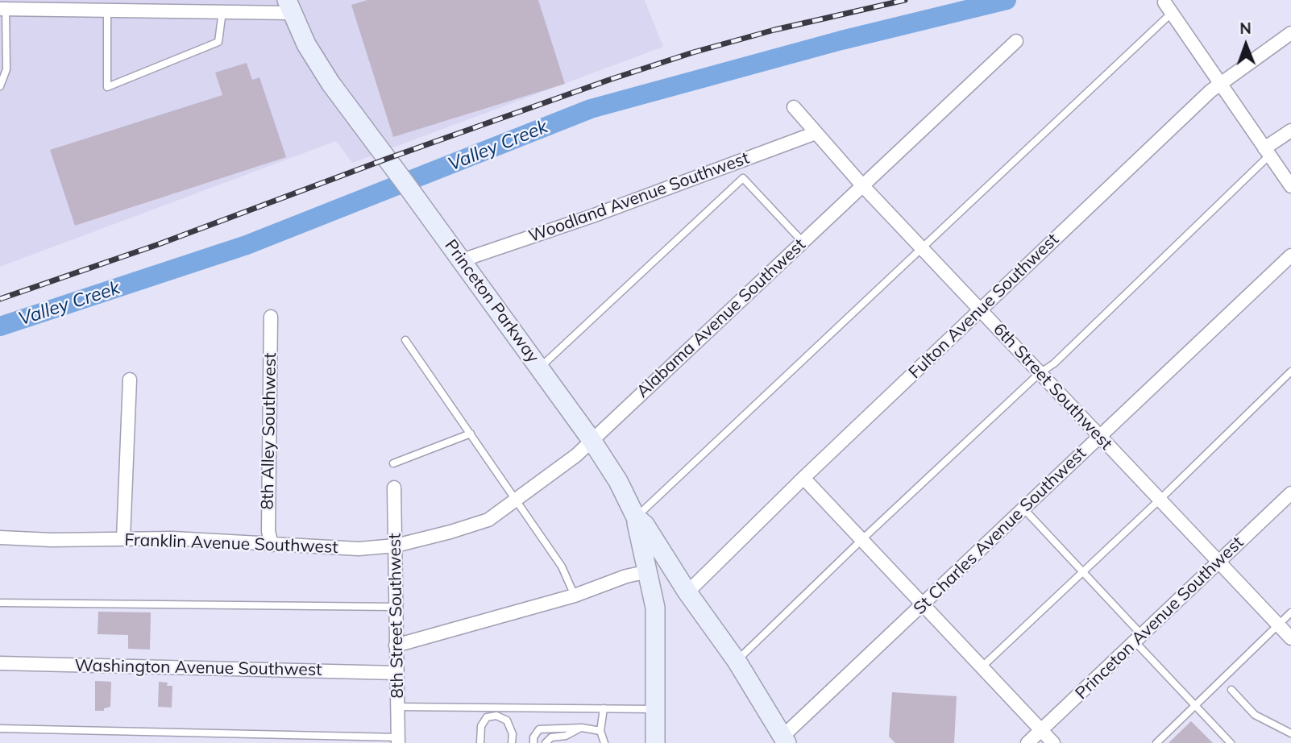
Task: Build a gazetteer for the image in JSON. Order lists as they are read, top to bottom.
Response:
{
  "streets": {
    "main road": ["Princeton Parkway"],
    "street": [
      "Woodland Avenue Southwest",
      "Fulton Avenue Southwest",
      "Alabama Avenue Southwest",
      "6th Street Southwest",
      "8th Alley Southwest",
      "St Charles Avenue Southwest",
      "Franklin Avenue Southwest",
      "8th Street Southwest",
      "Princeton Avenue Southwest",
      "Washington Avenue Southwest"
    ]
  },
  "crossings": [
    ["Woodland Avenue Southwest", "Princeton Parkway"],
    ["Woodland Avenue Southwest", "6th Street Southwest"],
    ["Princeton Parkway", "Fulton Avenue Southwest"],
    ["Princeton Parkway", "Alabama Avenue Southwest"],
    ["Princeton Parkway", "St Charles Avenue Southwest"],
    ["Fulton Avenue Southwest", "6th Street Southwest"],
    ["Alabama Avenue Southwest", "6th Street Southwest"],
    ["Alabama Avenue Southwest", "Franklin Avenue Southwest"],
    ["Alabama Avenue Southwest", "8th Street Southwest"],
    ["6th Street Southwest", "St Charles Avenue Southwest"],
    ["6th Street Southwest", "Princeton Avenue Southwest"],
    ["8th Alley Southwest", "Franklin Avenue Southwest"],
    ["Franklin Avenue Southwest", "8th Street Southwest"],
    ["8th Street Southwest", "Washington Avenue Southwest"]
  ],
  "water": ["Valley Creek"],
  "north": "top"
}
